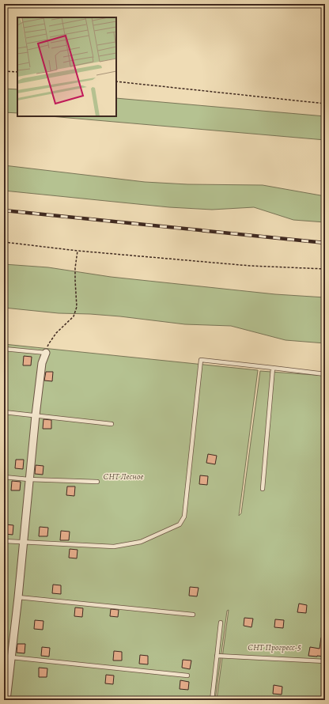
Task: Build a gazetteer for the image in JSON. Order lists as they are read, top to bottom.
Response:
{
  "parks": ["СНТ Лесное", "СНТ Прогресс-5"]
}
